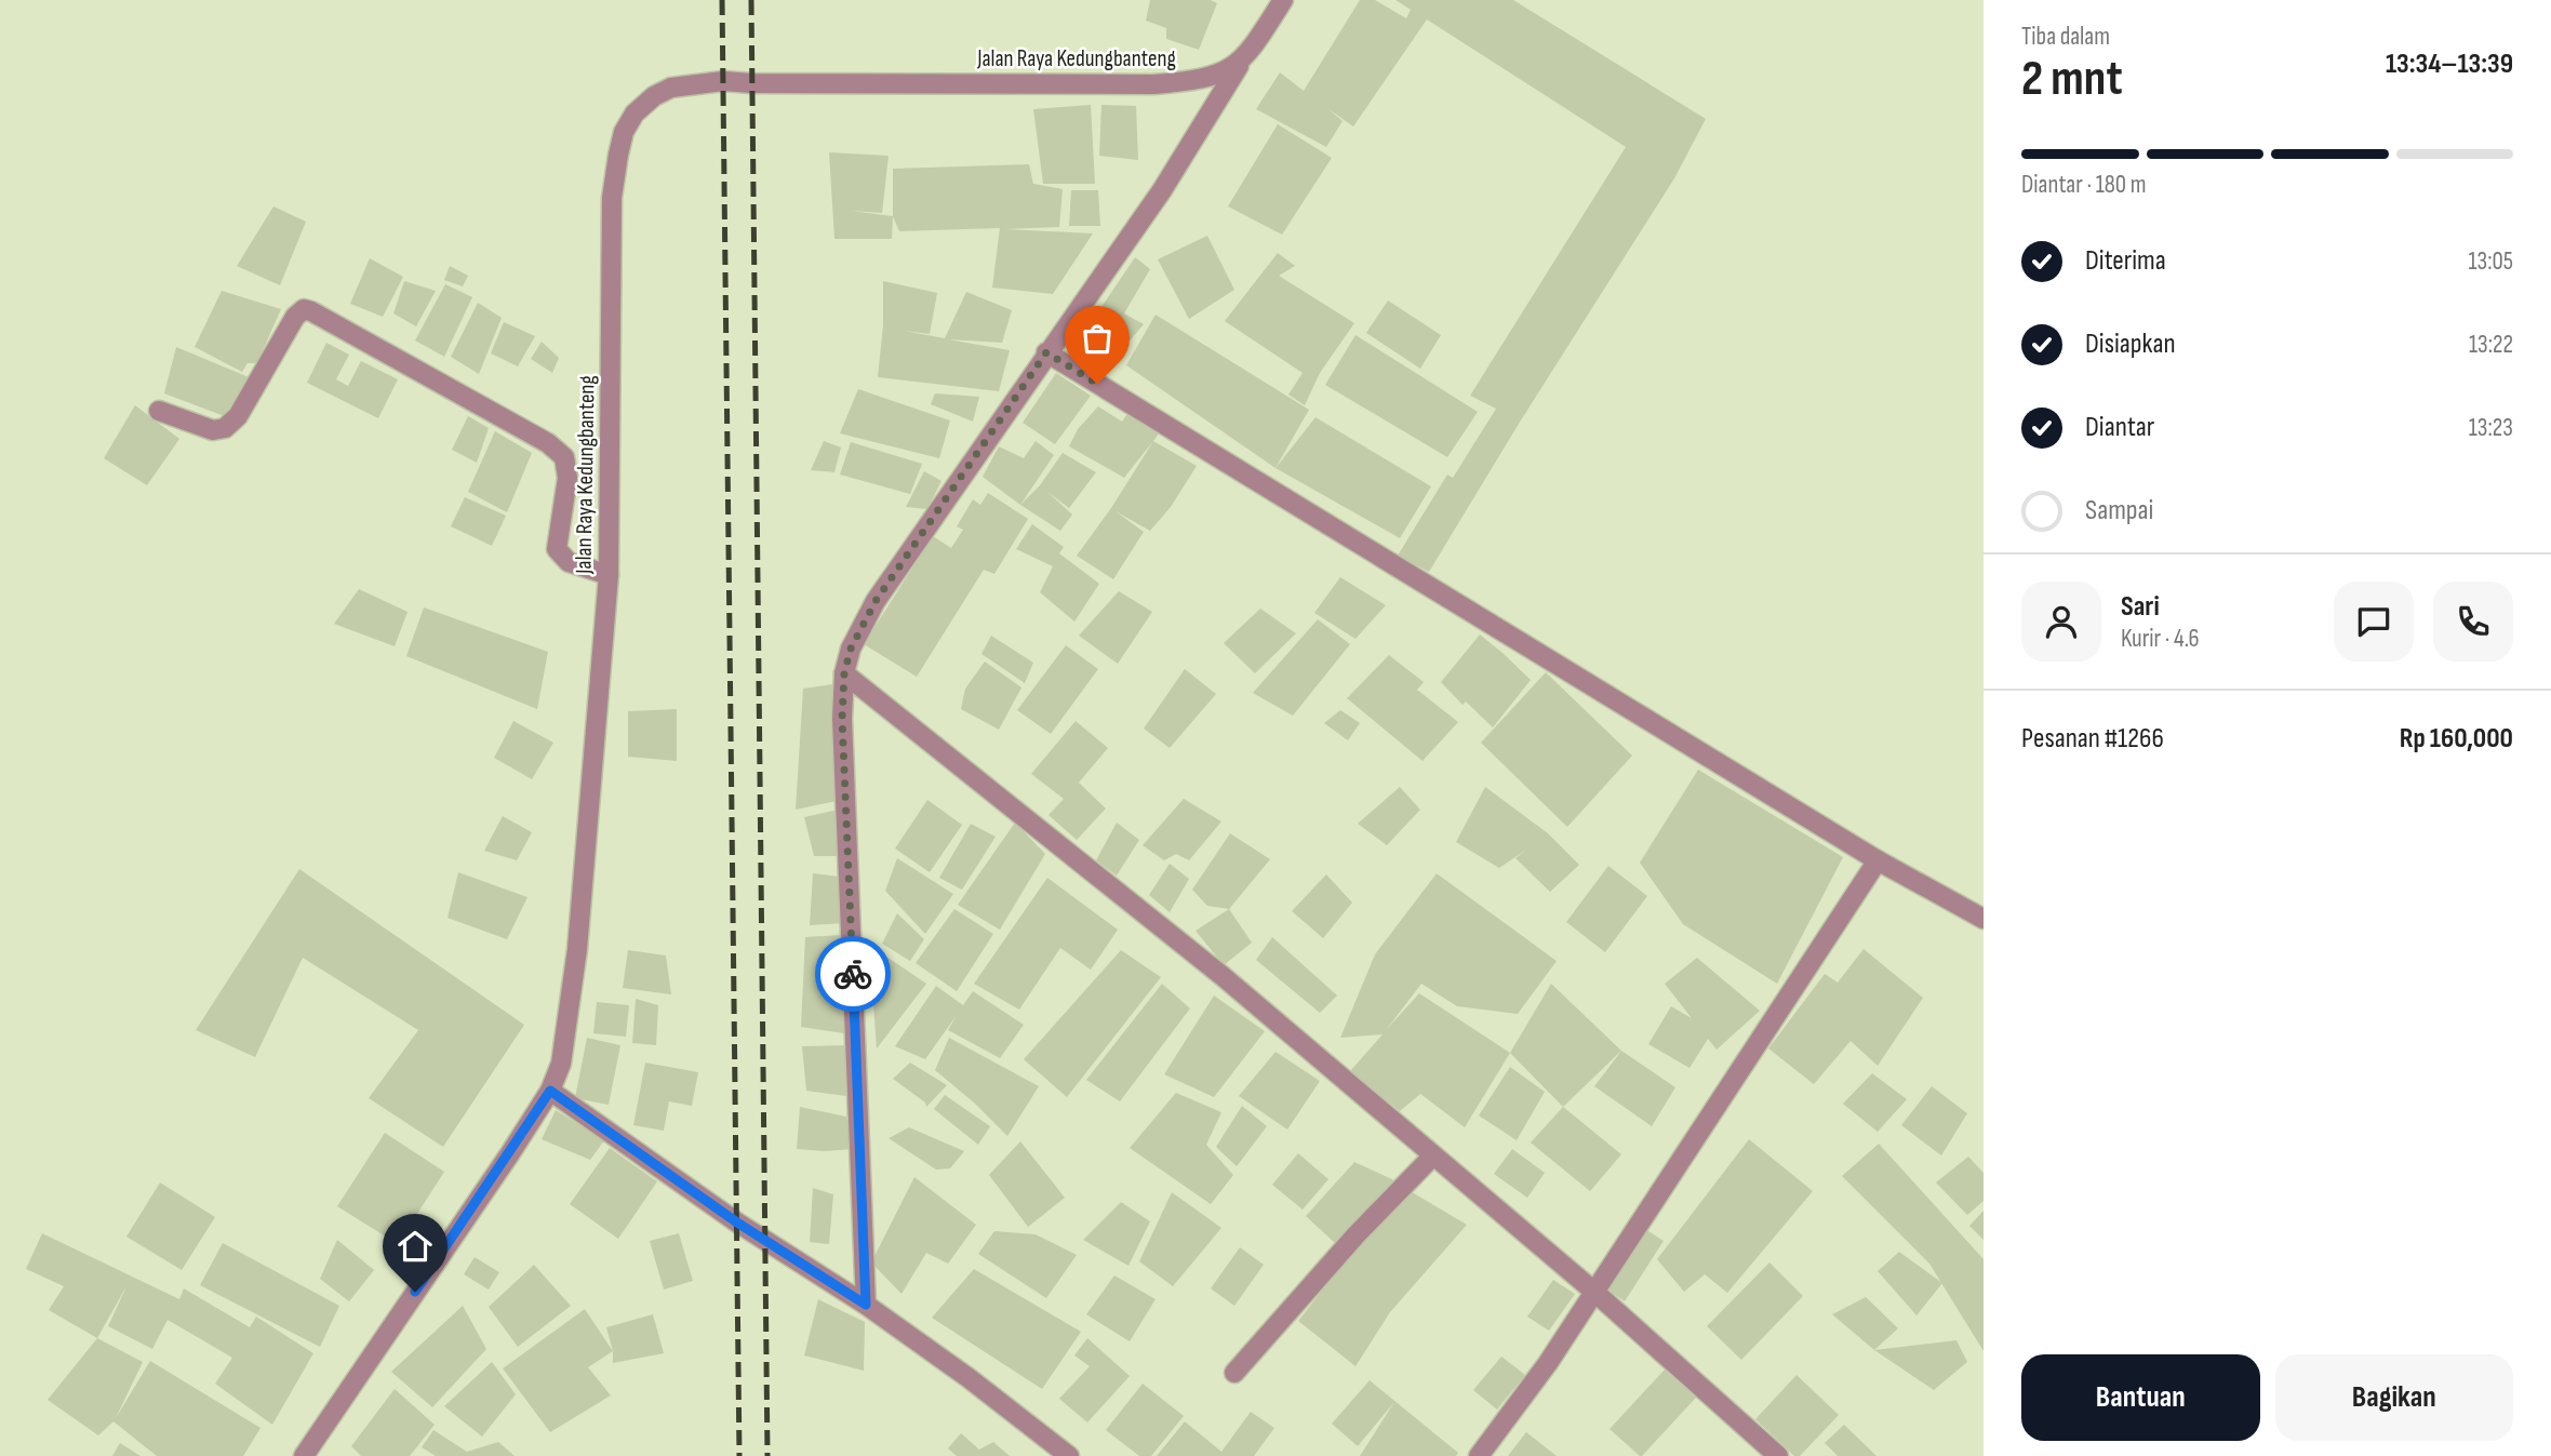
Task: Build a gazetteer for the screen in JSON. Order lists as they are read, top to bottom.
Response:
{
  "streets": {
    "street": ["Jalan Raya Kedungbanteng"]
  },
  "page": {
    "heading": ["2 mnt", "Tiba dalam", "13:34–13:39"],
    "panel": [
      "Sari",
      "Kurir · 4.6",
      "Pesanan #1266",
      "Rp 160,000"
    ],
    "bar": "Diantar · 180 m",
    "list": [
      ["Diterima", "13:05"],
      ["Disiapkan", "13:22"],
      ["Diantar", "13:23"],
      "Sampai"
    ],
    "buttons": ["Bantuan", "Bagikan"]
  }
}
